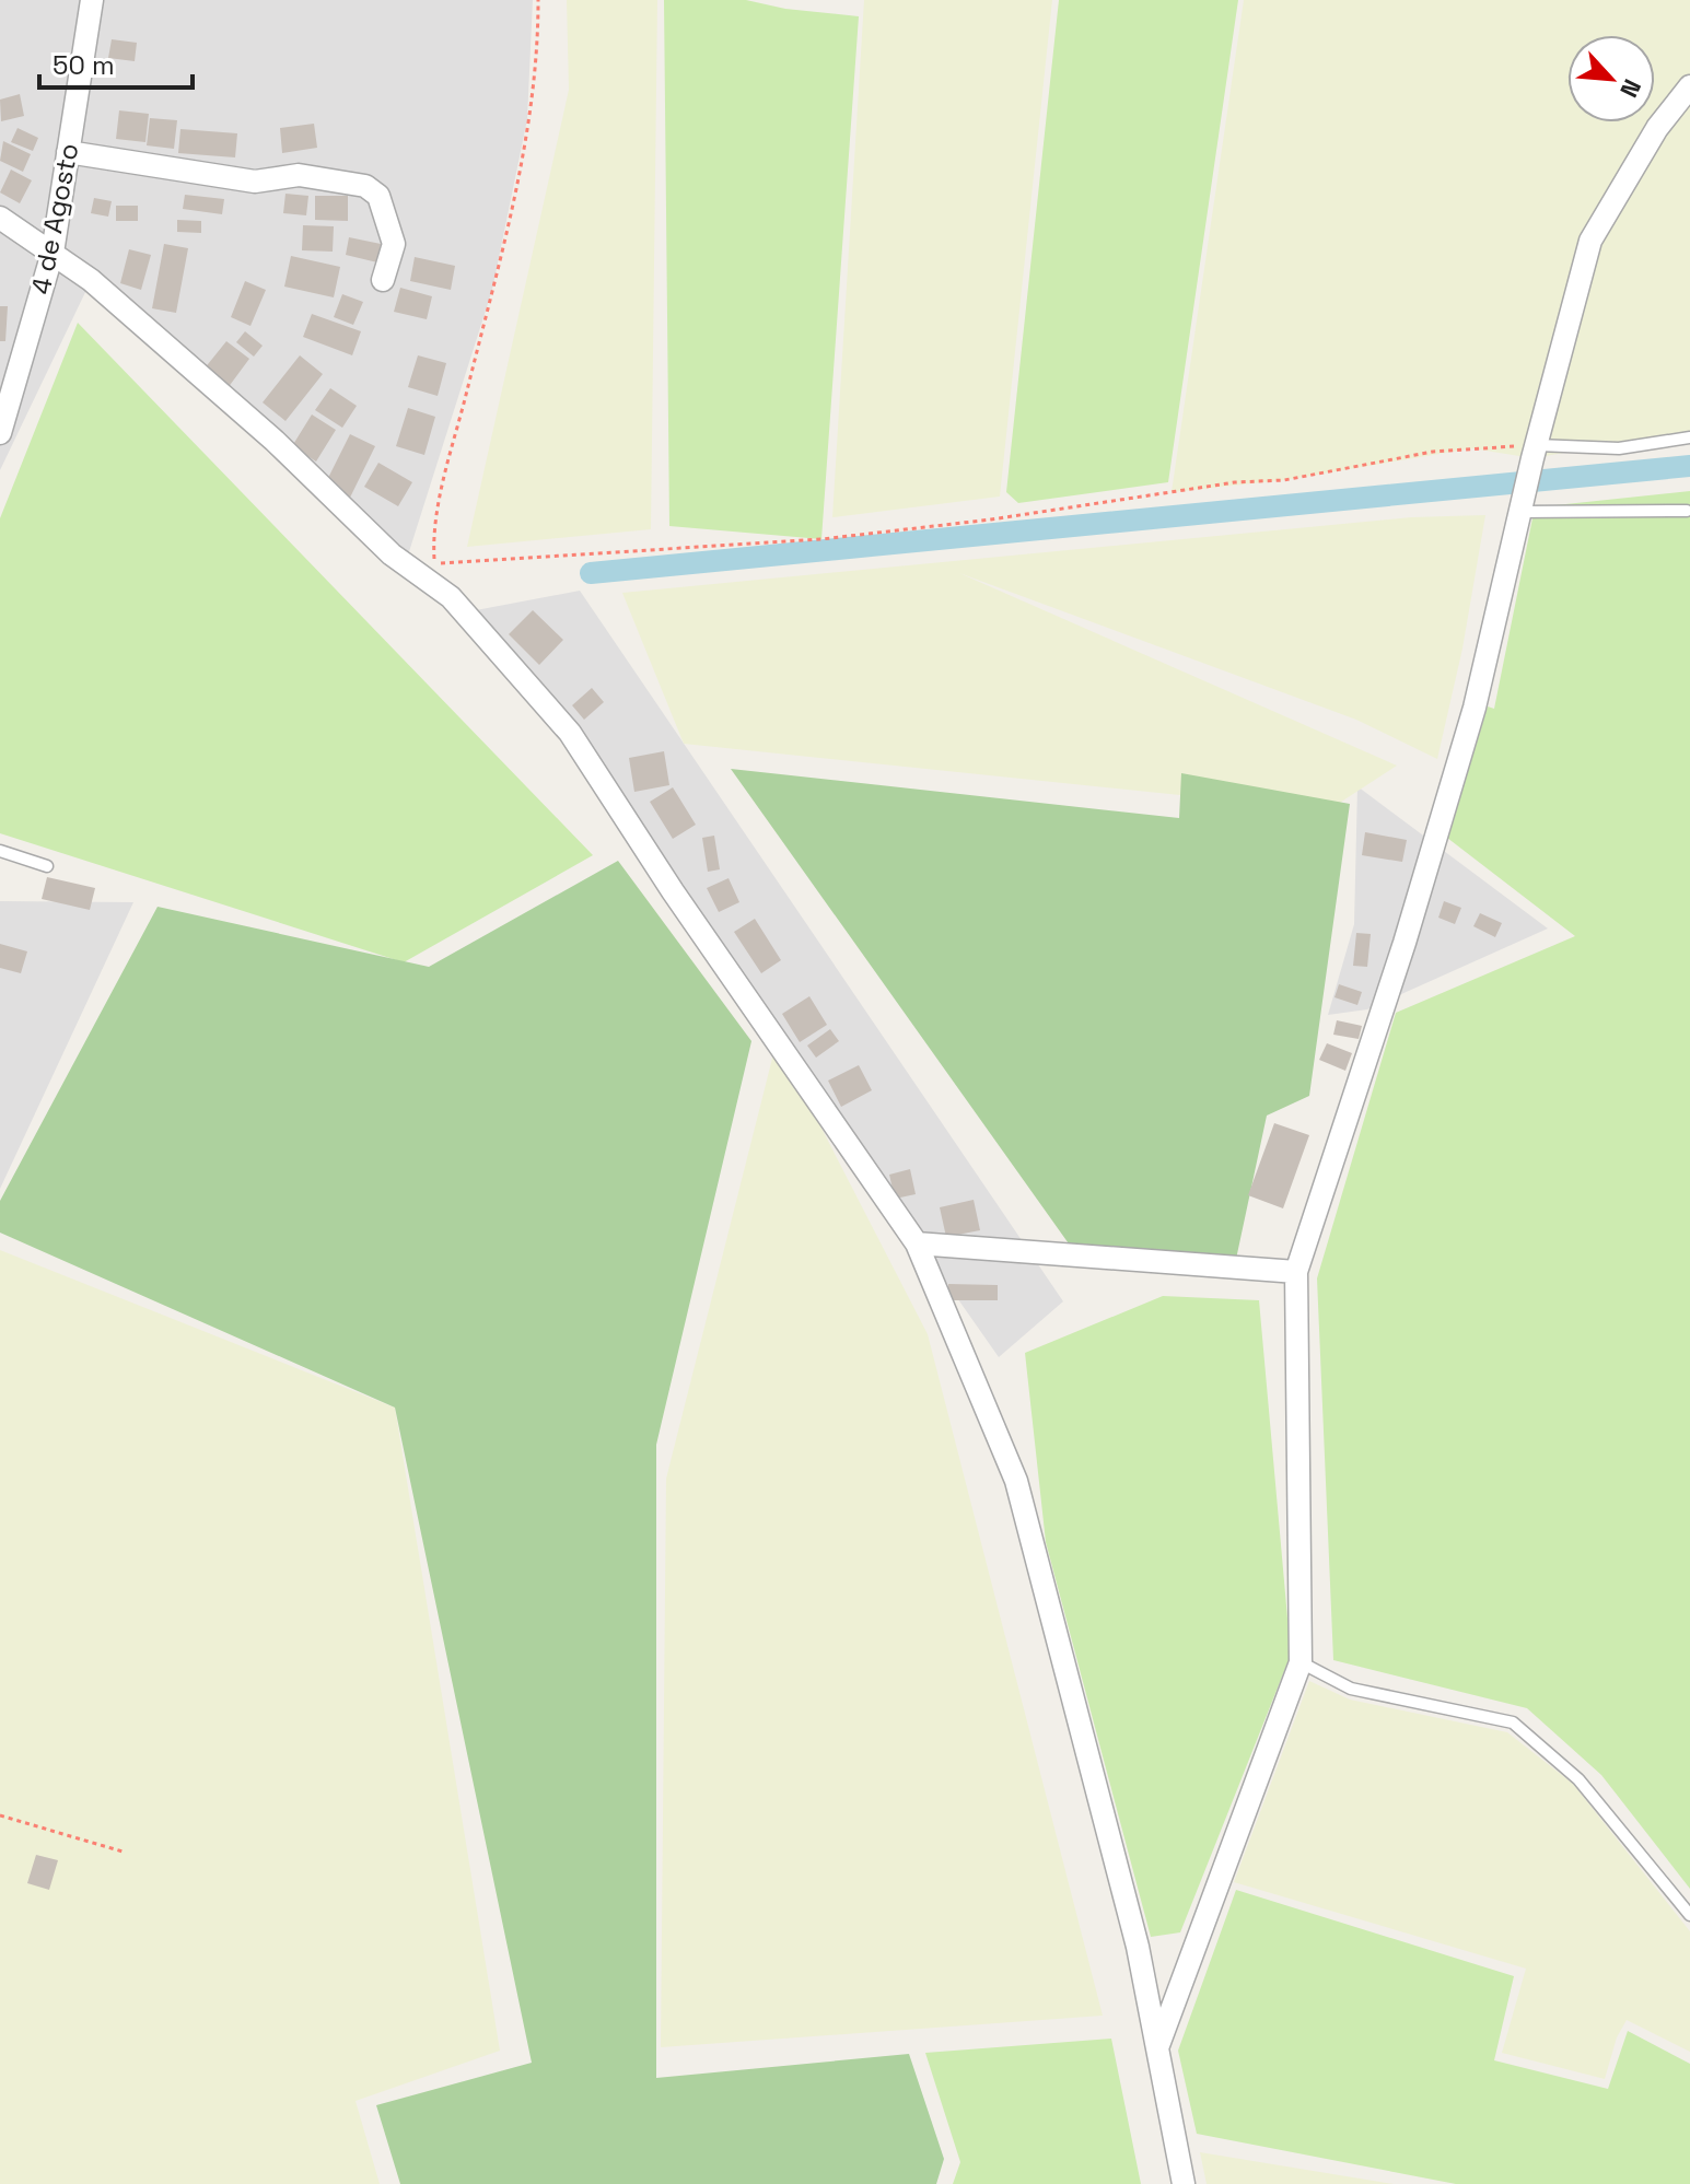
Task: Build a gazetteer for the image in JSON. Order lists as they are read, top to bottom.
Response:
{
  "streets": {
    "street": ["4 de Agosto"]
  },
  "scale_bar": "50 m",
  "north": "bottom right"
}
